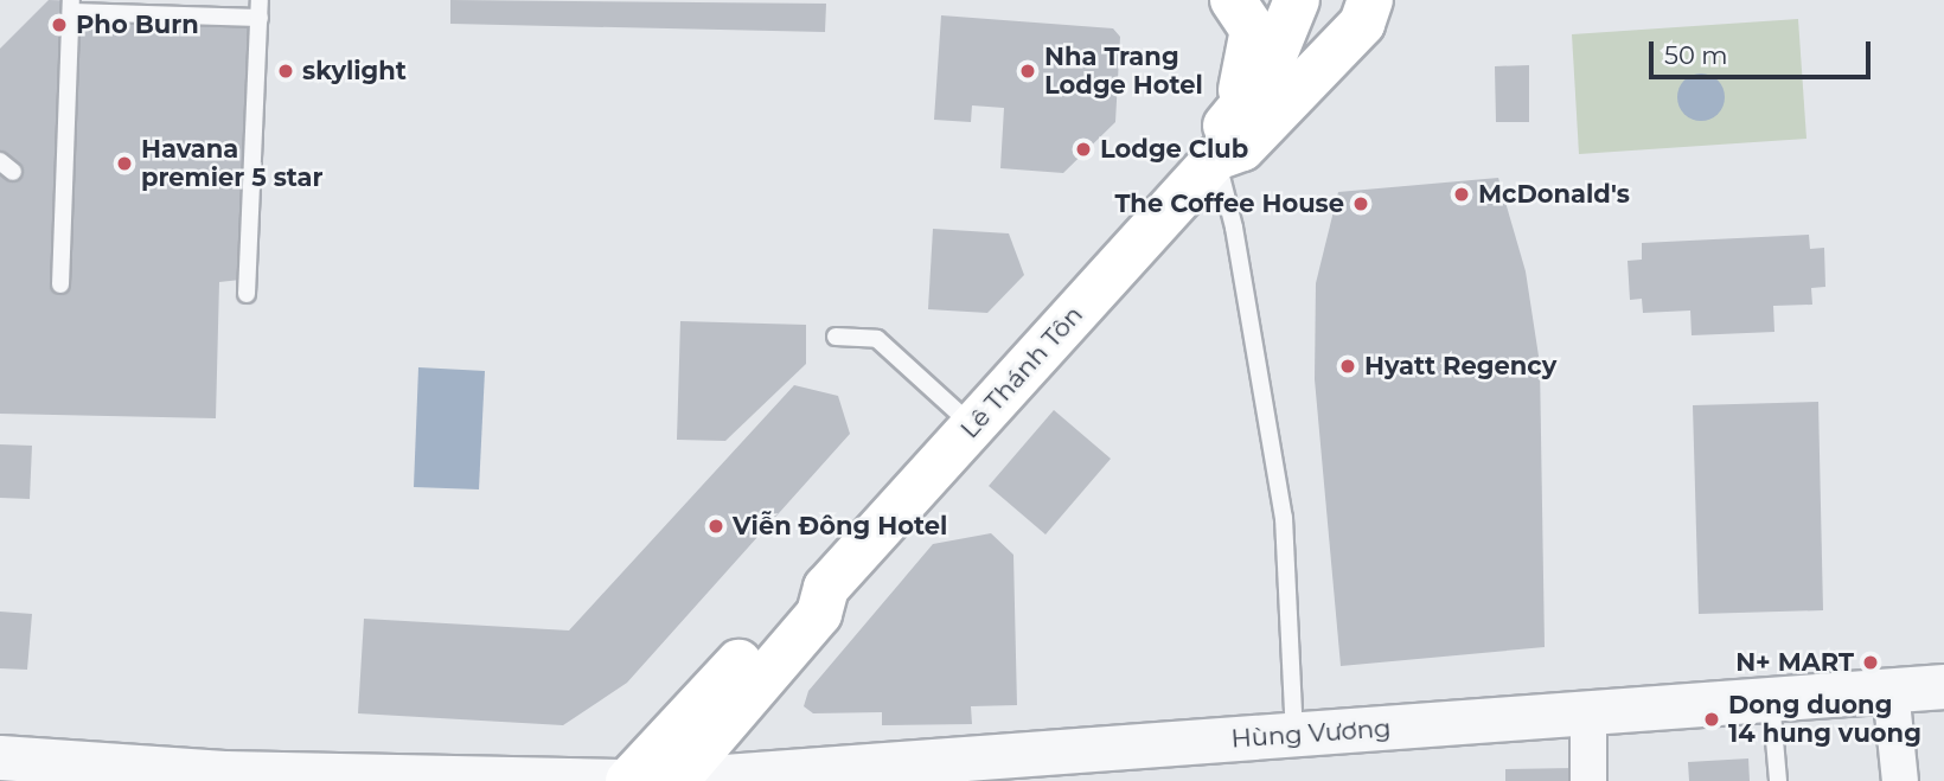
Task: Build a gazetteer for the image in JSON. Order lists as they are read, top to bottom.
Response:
{
  "streets": {
    "main road": ["Lê Thánh Tôn"],
    "street": ["Hùng Vương"]
  },
  "crossings": [
    ["Lê Thánh Tôn", "Hùng Vương"]
  ],
  "places": [
    "Pho Burn",
    "skylight",
    "Nha Trang Lodge Hotel",
    "Lodge Club",
    "Havana premier 5 star",
    "McDonald's",
    "The Coffee House",
    "Hyatt Regency",
    "Viễn Đông Hotel",
    "N+ MART",
    "Dong duong 14 hung vuong"
  ],
  "scale_bar": "50 m"
}
